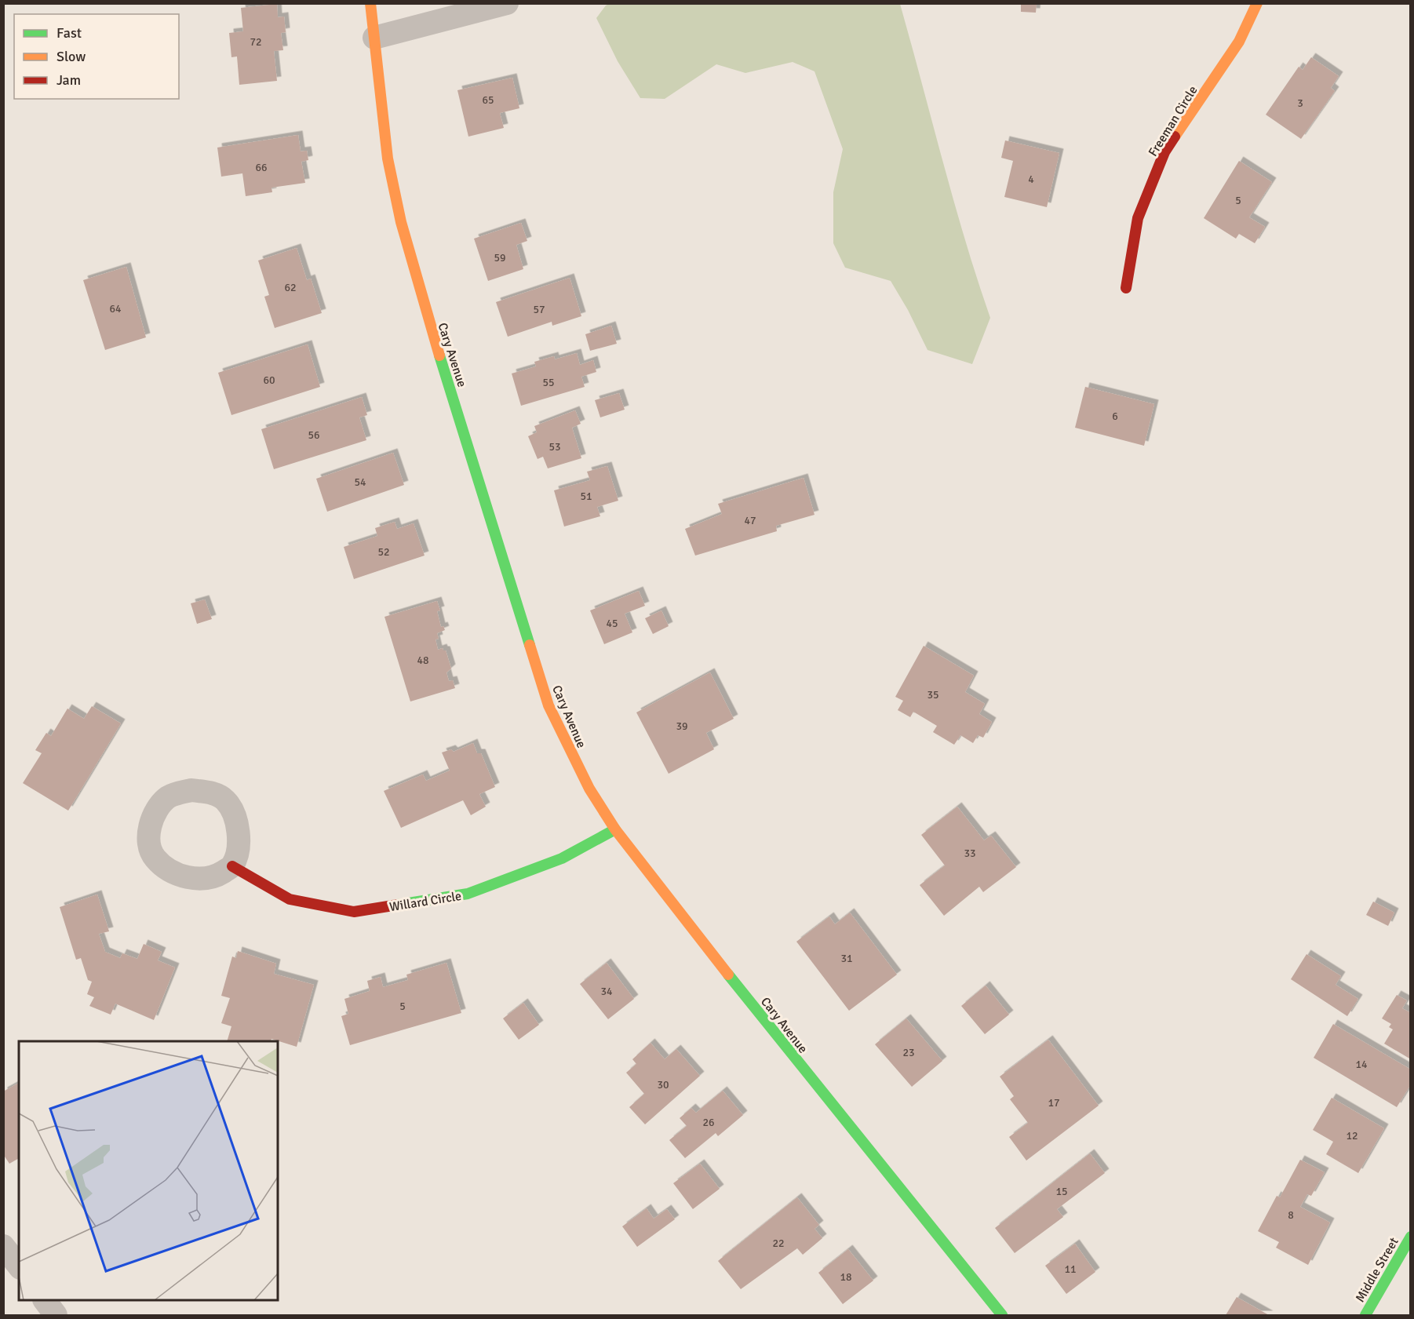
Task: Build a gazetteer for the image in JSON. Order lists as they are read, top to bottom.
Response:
{
  "streets": {
    "street": [
      "Freeman Circle",
      "Cary Avenue",
      "Willard Circle",
      "Middle Street"
    ]
  },
  "crossings": [
    ["Cary Avenue", "Willard Circle"]
  ],
  "house_numbers": [
    "72",
    "65",
    "3",
    "66",
    "4",
    "5",
    "59",
    "62",
    "64",
    "57",
    "60",
    "55",
    "6",
    "56",
    "53",
    "54",
    "51",
    "47",
    "52",
    "45",
    "48",
    "35",
    "39",
    "33",
    "31",
    "34",
    "5",
    "23",
    "14",
    "30",
    "17",
    "26",
    "12",
    "15",
    "8",
    "22",
    "11",
    "18"
  ],
  "legend": ["Fast", "Slow", "Jam"]
}
